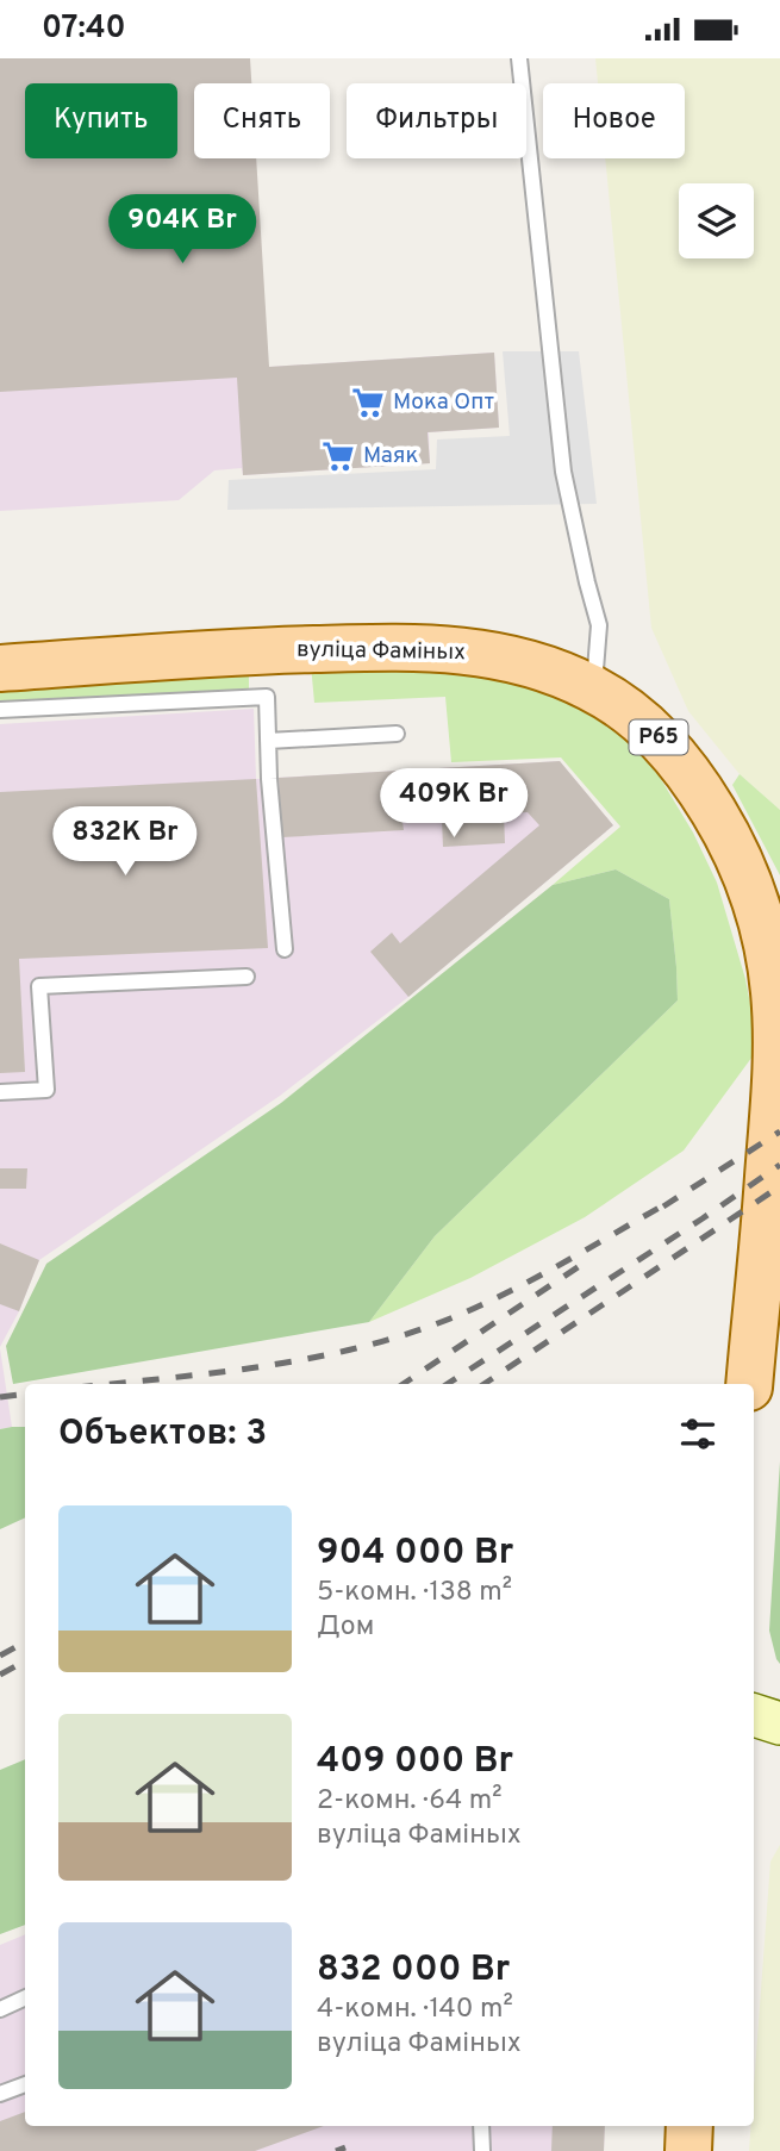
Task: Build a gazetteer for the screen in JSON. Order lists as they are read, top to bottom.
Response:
{
  "streets": {
    "main road": ["вуліца Фаміных", "Р65"]
  },
  "places": {
    "supermarket": ["Мока Опт", "Маяк"]
  },
  "page": {
    "status": "07:40",
    "chip": [
      "Купить",
      "Снять",
      "Фильтры",
      "Новое"
    ],
    "price": ["904K Br", "409K Br", "832K Br"],
    "heading": "Объектов: 3",
    "list": [
      {
        "name": "904 000 Br",
        "note": "5-комн. · 138 m² · Дом"
      },
      {
        "name": "409 000 Br",
        "note": "2-комн. · 64 m² · вуліца Фаміных"
      },
      {
        "name": "832 000 Br",
        "note": "4-комн. · 140 m² · вуліца Фаміных"
      }
    ]
  }
}
